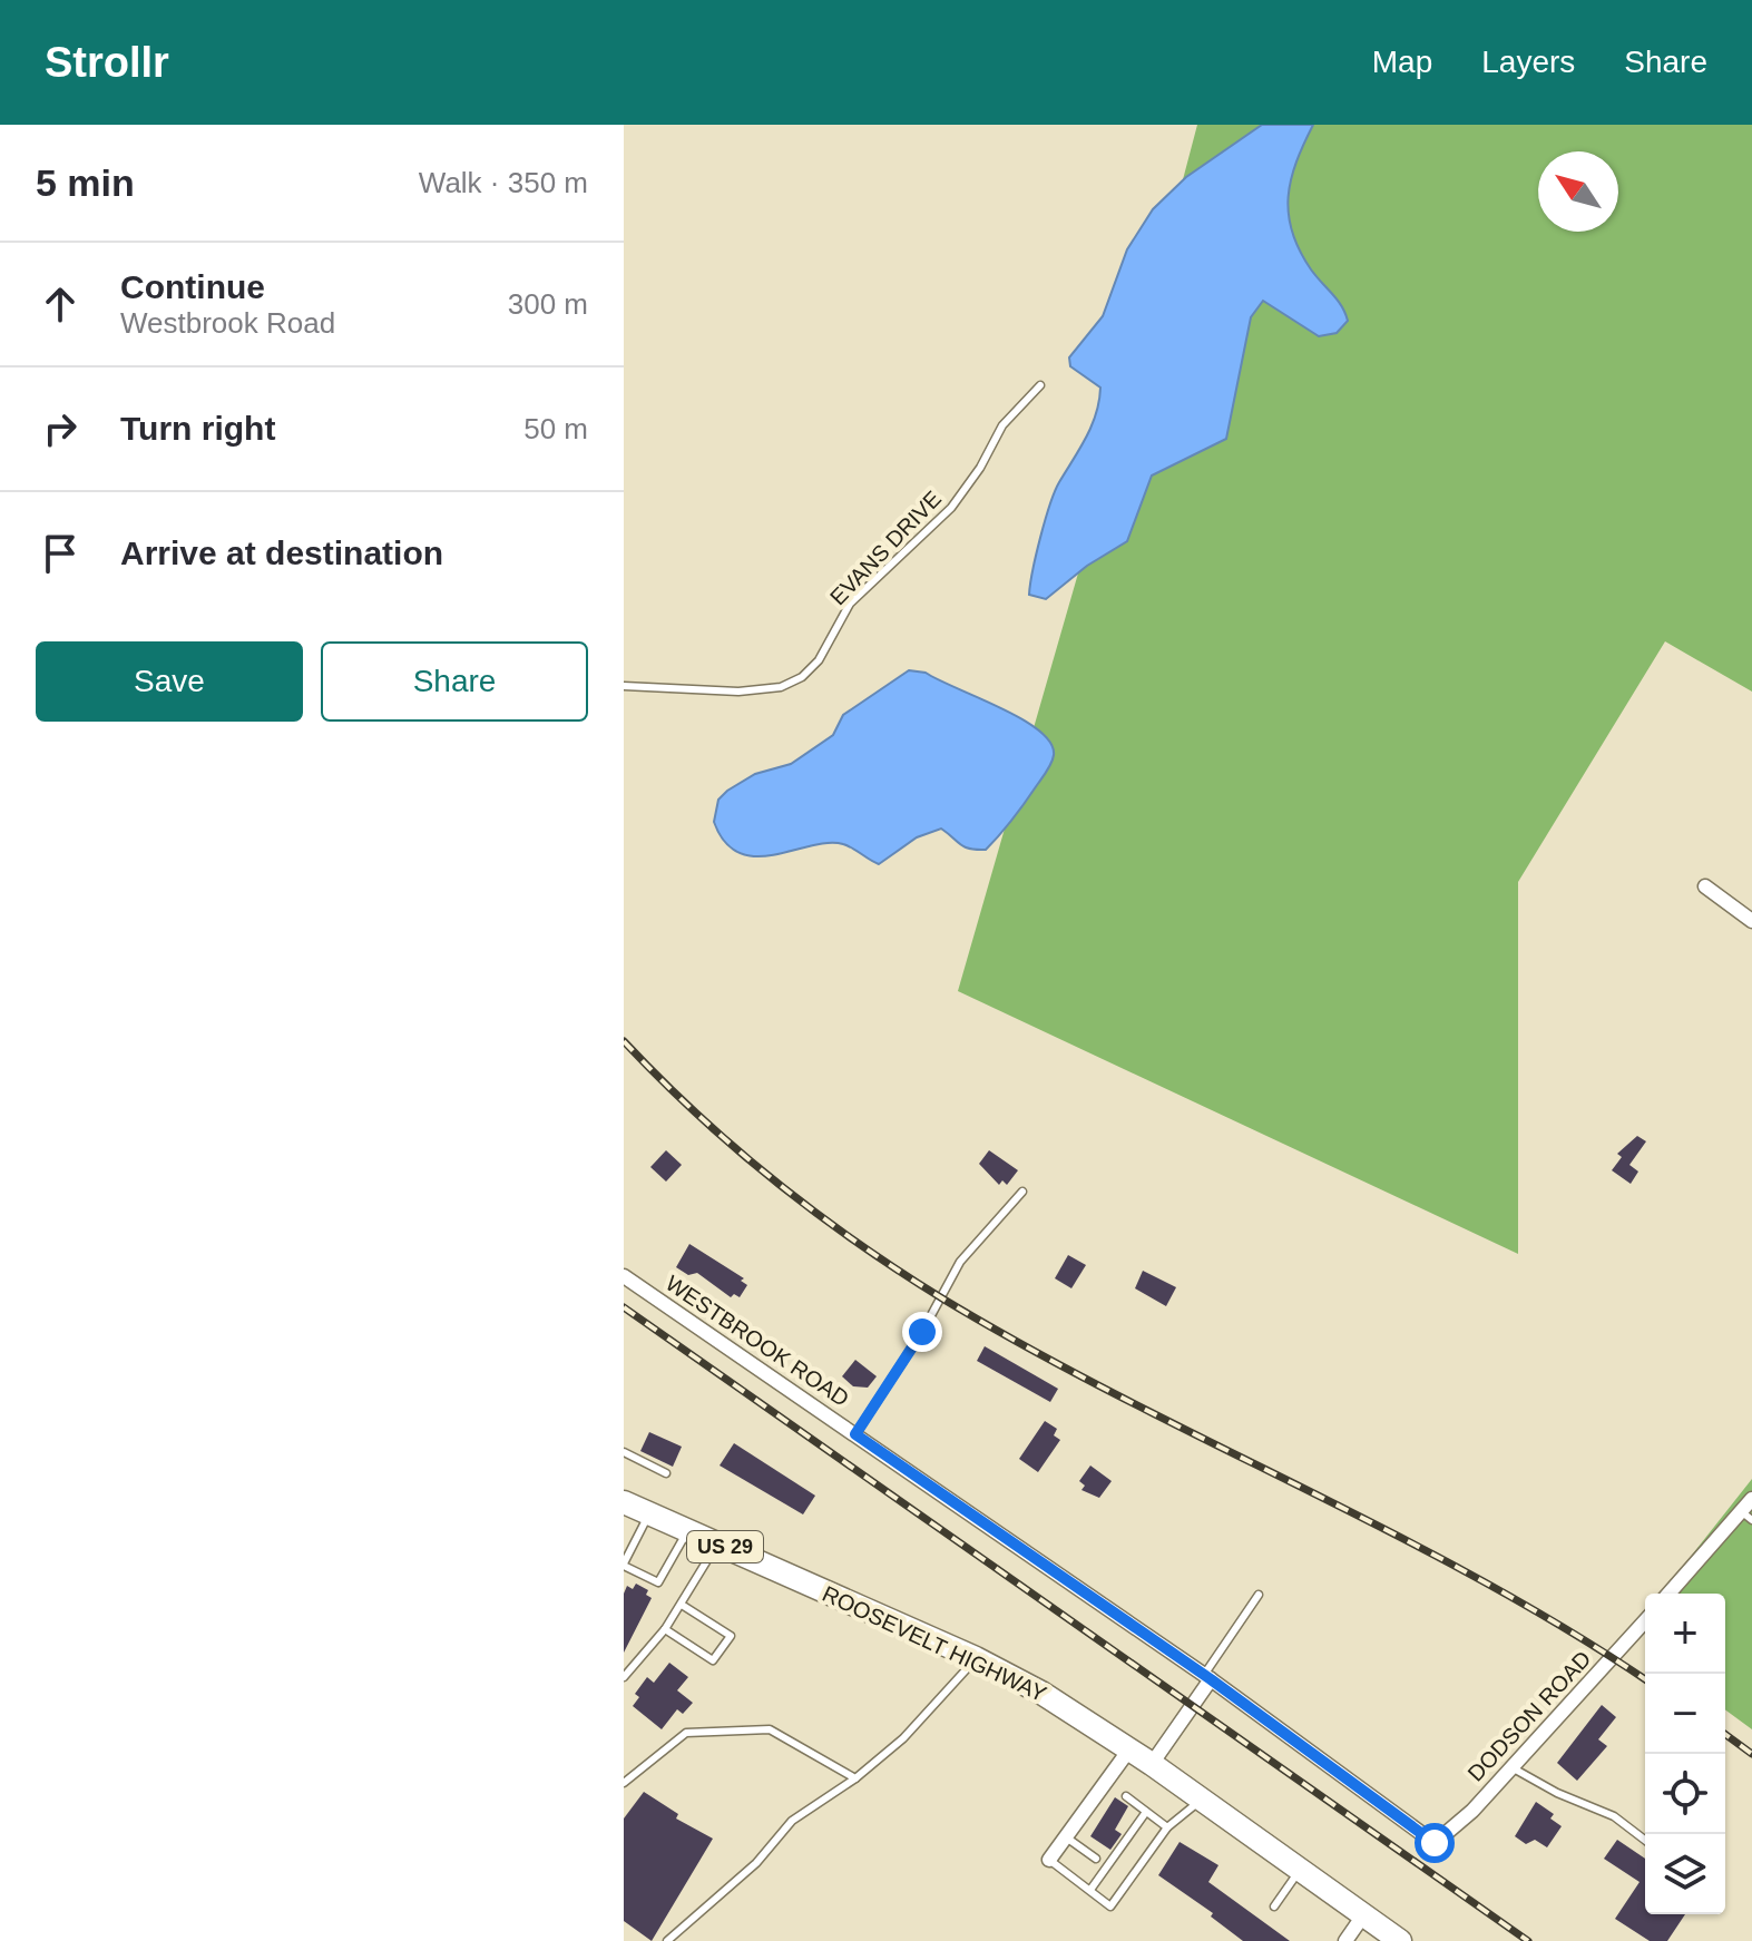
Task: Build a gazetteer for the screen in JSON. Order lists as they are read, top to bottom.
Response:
{
  "streets": {
    "main road": ["US 29", "ROOSEVELT HIGHWAY"],
    "street": ["WESTBROOK ROAD", "DODSON ROAD"],
    "lane": ["EVANS DRIVE"]
  },
  "crossings": [
    ["WESTBROOK ROAD", "DODSON ROAD"]
  ],
  "north": "top left",
  "page": {
    "header": "Strollr",
    "nav": ["Map", "Layers", "Share"],
    "heading": ["5 min", "Walk · 350 m"],
    "list": [
      ["Continue", "Westbrook Road", "300 m"],
      ["Turn right", "50 m"],
      "Arrive at destination"
    ],
    "buttons": ["Save", "Share"],
    "map_buttons": ["+", "−"]
  }
}
